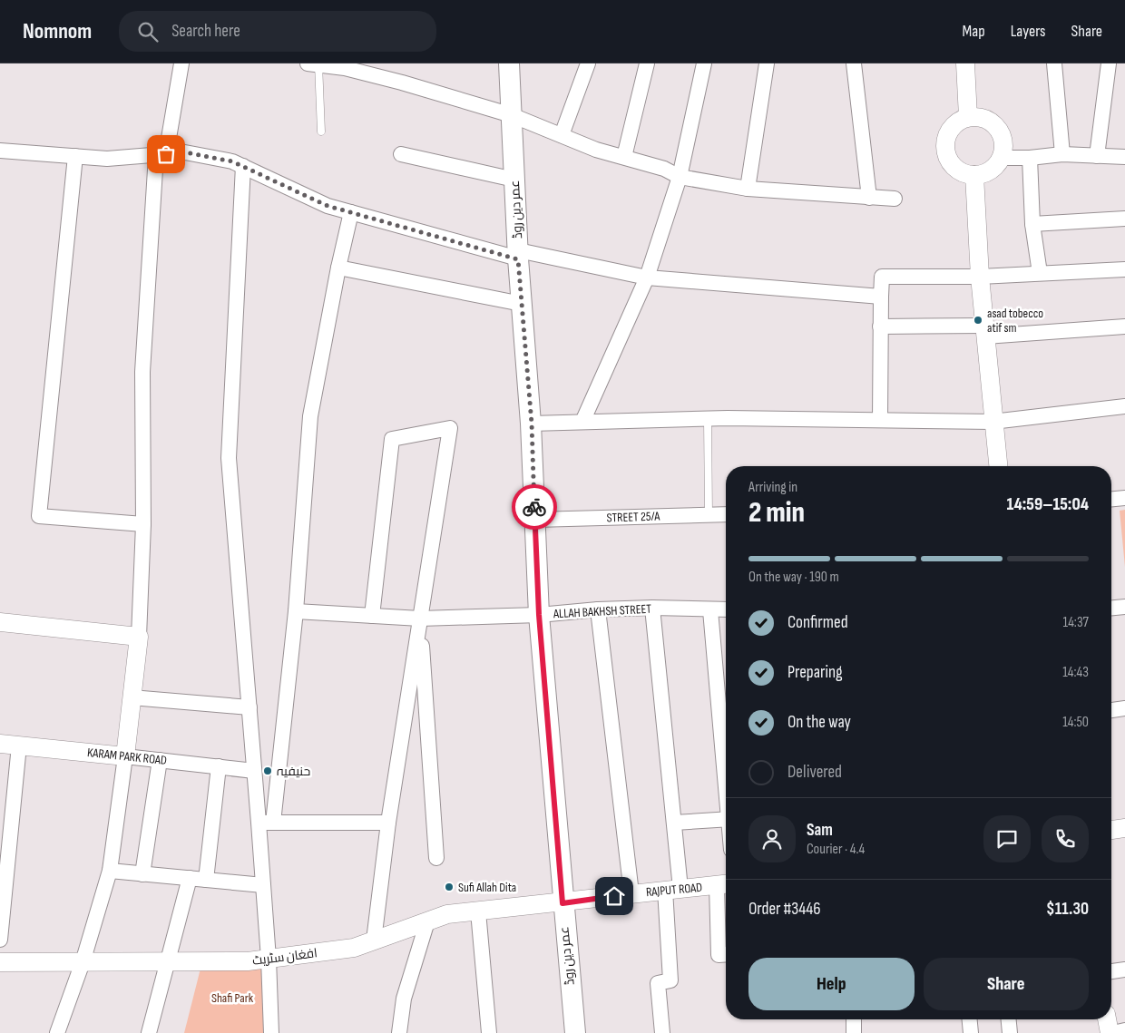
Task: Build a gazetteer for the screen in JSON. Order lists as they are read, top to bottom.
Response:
{
  "streets": {
    "main road": ["عمر دین روڈ"],
    "street": [
      "STREET 25/A",
      "ALLAH BAKHSH STREET",
      "KARAM PARK ROAD",
      "RAJPUT ROAD",
      "افغان سٹریٹ"
    ]
  },
  "crossings": [
    ["عمر دین روڈ", "STREET 25/A"],
    ["عمر دین روڈ", "ALLAH BAKHSH STREET"],
    ["عمر دین روڈ", "RAJPUT ROAD"],
    ["عمر دین روڈ", "افغان سٹریٹ"],
    ["RAJPUT ROAD", "افغان سٹریٹ"]
  ],
  "parks": ["Shafi Park"],
  "places": ["asad tobecco atif sm", "حنیفیہ", "Sufi Allah Dita"],
  "page": {
    "header": "Nomnom",
    "search": "Search here",
    "nav": ["Map", "Layers", "Share"],
    "heading": ["2 min", "Arriving in", "14:59–15:04"],
    "panel": [
      "Sam",
      "Courier · 4.4",
      "Order #3446",
      "$11.30"
    ],
    "bar": "On the way · 190 m",
    "list": [
      ["Confirmed", "14:37"],
      ["Preparing", "14:43"],
      ["On the way", "14:50"],
      "Delivered"
    ],
    "buttons": ["Help", "Share"]
  }
}
